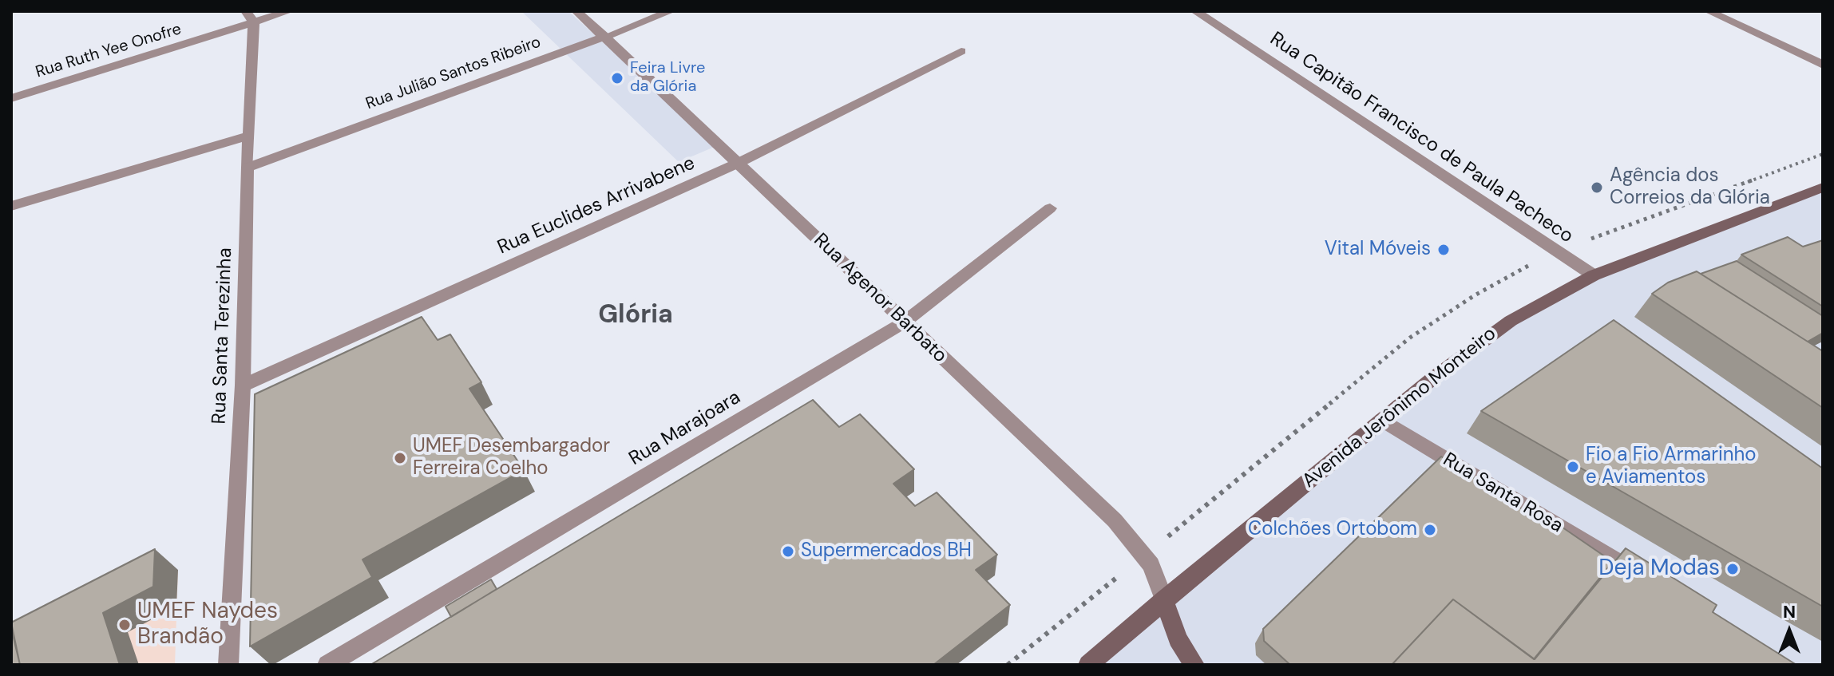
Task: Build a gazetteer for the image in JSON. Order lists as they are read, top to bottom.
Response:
{
  "streets": {
    "main road": ["Avenida Jerônimo Monteiro"],
    "street": [
      "Rua Ruth Yee Onofre",
      "Rua Julião Santos Ribeiro",
      "Rua Capitão Francisco de Paula Pacheco",
      "Rua Euclides Arrivabene",
      "Rua Agenor Barbato",
      "Rua Santa Terezinha",
      "Rua Marajoara",
      "Rua Santa Rosa"
    ]
  },
  "crossings": [
    ["Rua Ruth Yee Onofre", "Rua Santa Terezinha"],
    ["Rua Julião Santos Ribeiro", "Rua Agenor Barbato"],
    ["Rua Julião Santos Ribeiro", "Rua Santa Terezinha"],
    ["Rua Capitão Francisco de Paula Pacheco", "Avenida Jerônimo Monteiro"],
    ["Rua Euclides Arrivabene", "Rua Agenor Barbato"],
    ["Rua Euclides Arrivabene", "Rua Santa Terezinha"],
    ["Rua Agenor Barbato", "Avenida Jerônimo Monteiro"],
    ["Rua Agenor Barbato", "Rua Marajoara"],
    ["Avenida Jerônimo Monteiro", "Rua Santa Rosa"]
  ],
  "districts": ["Glória"],
  "places": [
    "Feira Livre da Glória",
    "Agência dos Correios da Glória",
    "Vital Móveis",
    "UMEF Desembargador Ferreira Coelho",
    "Fio a Fio Armarinho e Aviamentos",
    "Colchões Ortobom",
    "Supermercados BH",
    "Deja Modas",
    "UMEF Naydes Brandão"
  ],
  "north": "top"
}
